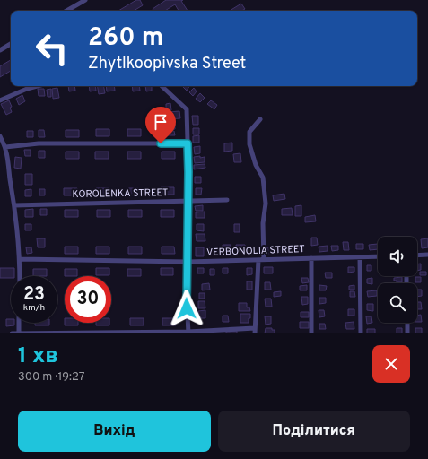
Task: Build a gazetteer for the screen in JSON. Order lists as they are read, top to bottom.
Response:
{
  "streets": {
    "street": ["KOROLENKA STREET", "VERBONOLIA STREET"]
  },
  "page": {
    "turn": ["260 m", "Zhytlkoopivska Street"],
    "speed": "23 km/h",
    "limit": "30",
    "heading": ["1 хв", "300 m · 19:27"],
    "buttons": ["Вихід", "Поділитися"]
  }
}
